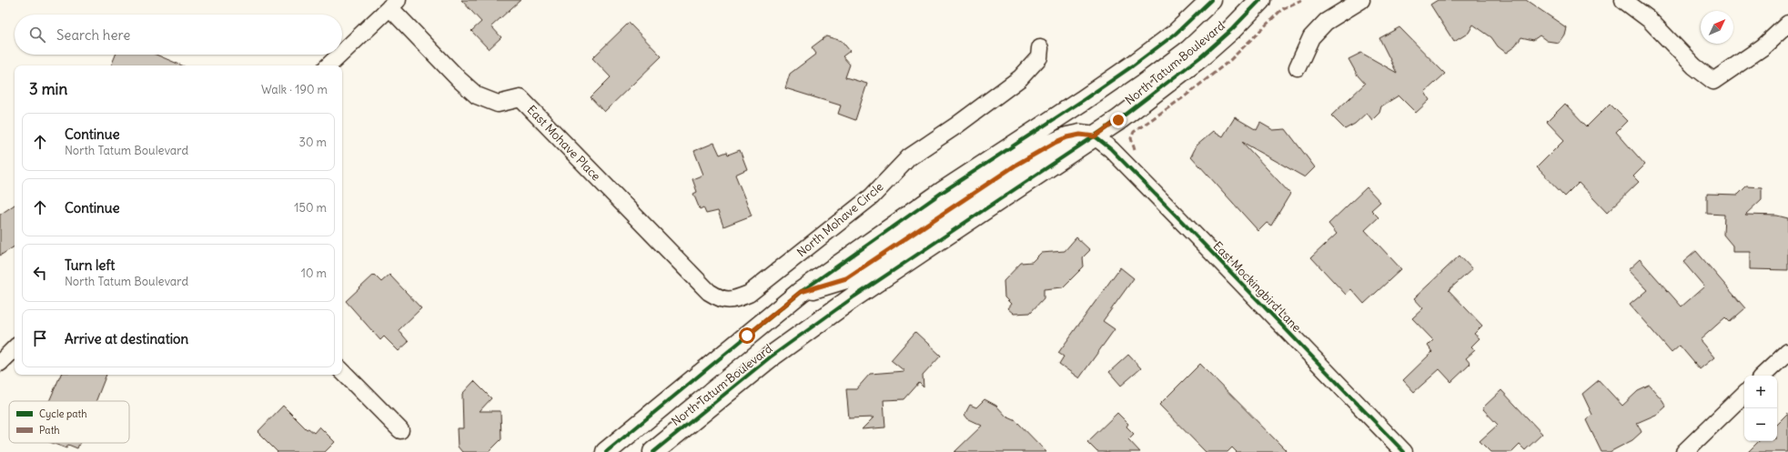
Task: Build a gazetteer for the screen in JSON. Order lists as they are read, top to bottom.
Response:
{
  "streets": {
    "main road": ["North Tatum Boulevard"],
    "street": ["East Mohave Place", "North Mohave Circle", "East Mockingbird Lane"]
  },
  "crossings": [
    ["North Tatum Boulevard", "East Mockingbird Lane"],
    ["East Mohave Place", "North Mohave Circle"]
  ],
  "legend": ["Cycle path", "Path"],
  "north": "top right",
  "page": {
    "search": "Search here",
    "heading": ["3 min", "Walk · 190 m"],
    "list": [
      ["Continue", "North Tatum Boulevard", "30 m"],
      ["Continue", "150 m"],
      ["Turn left", "North Tatum Boulevard", "10 m"],
      "Arrive at destination"
    ],
    "map_buttons": ["+", "−"]
  }
}
